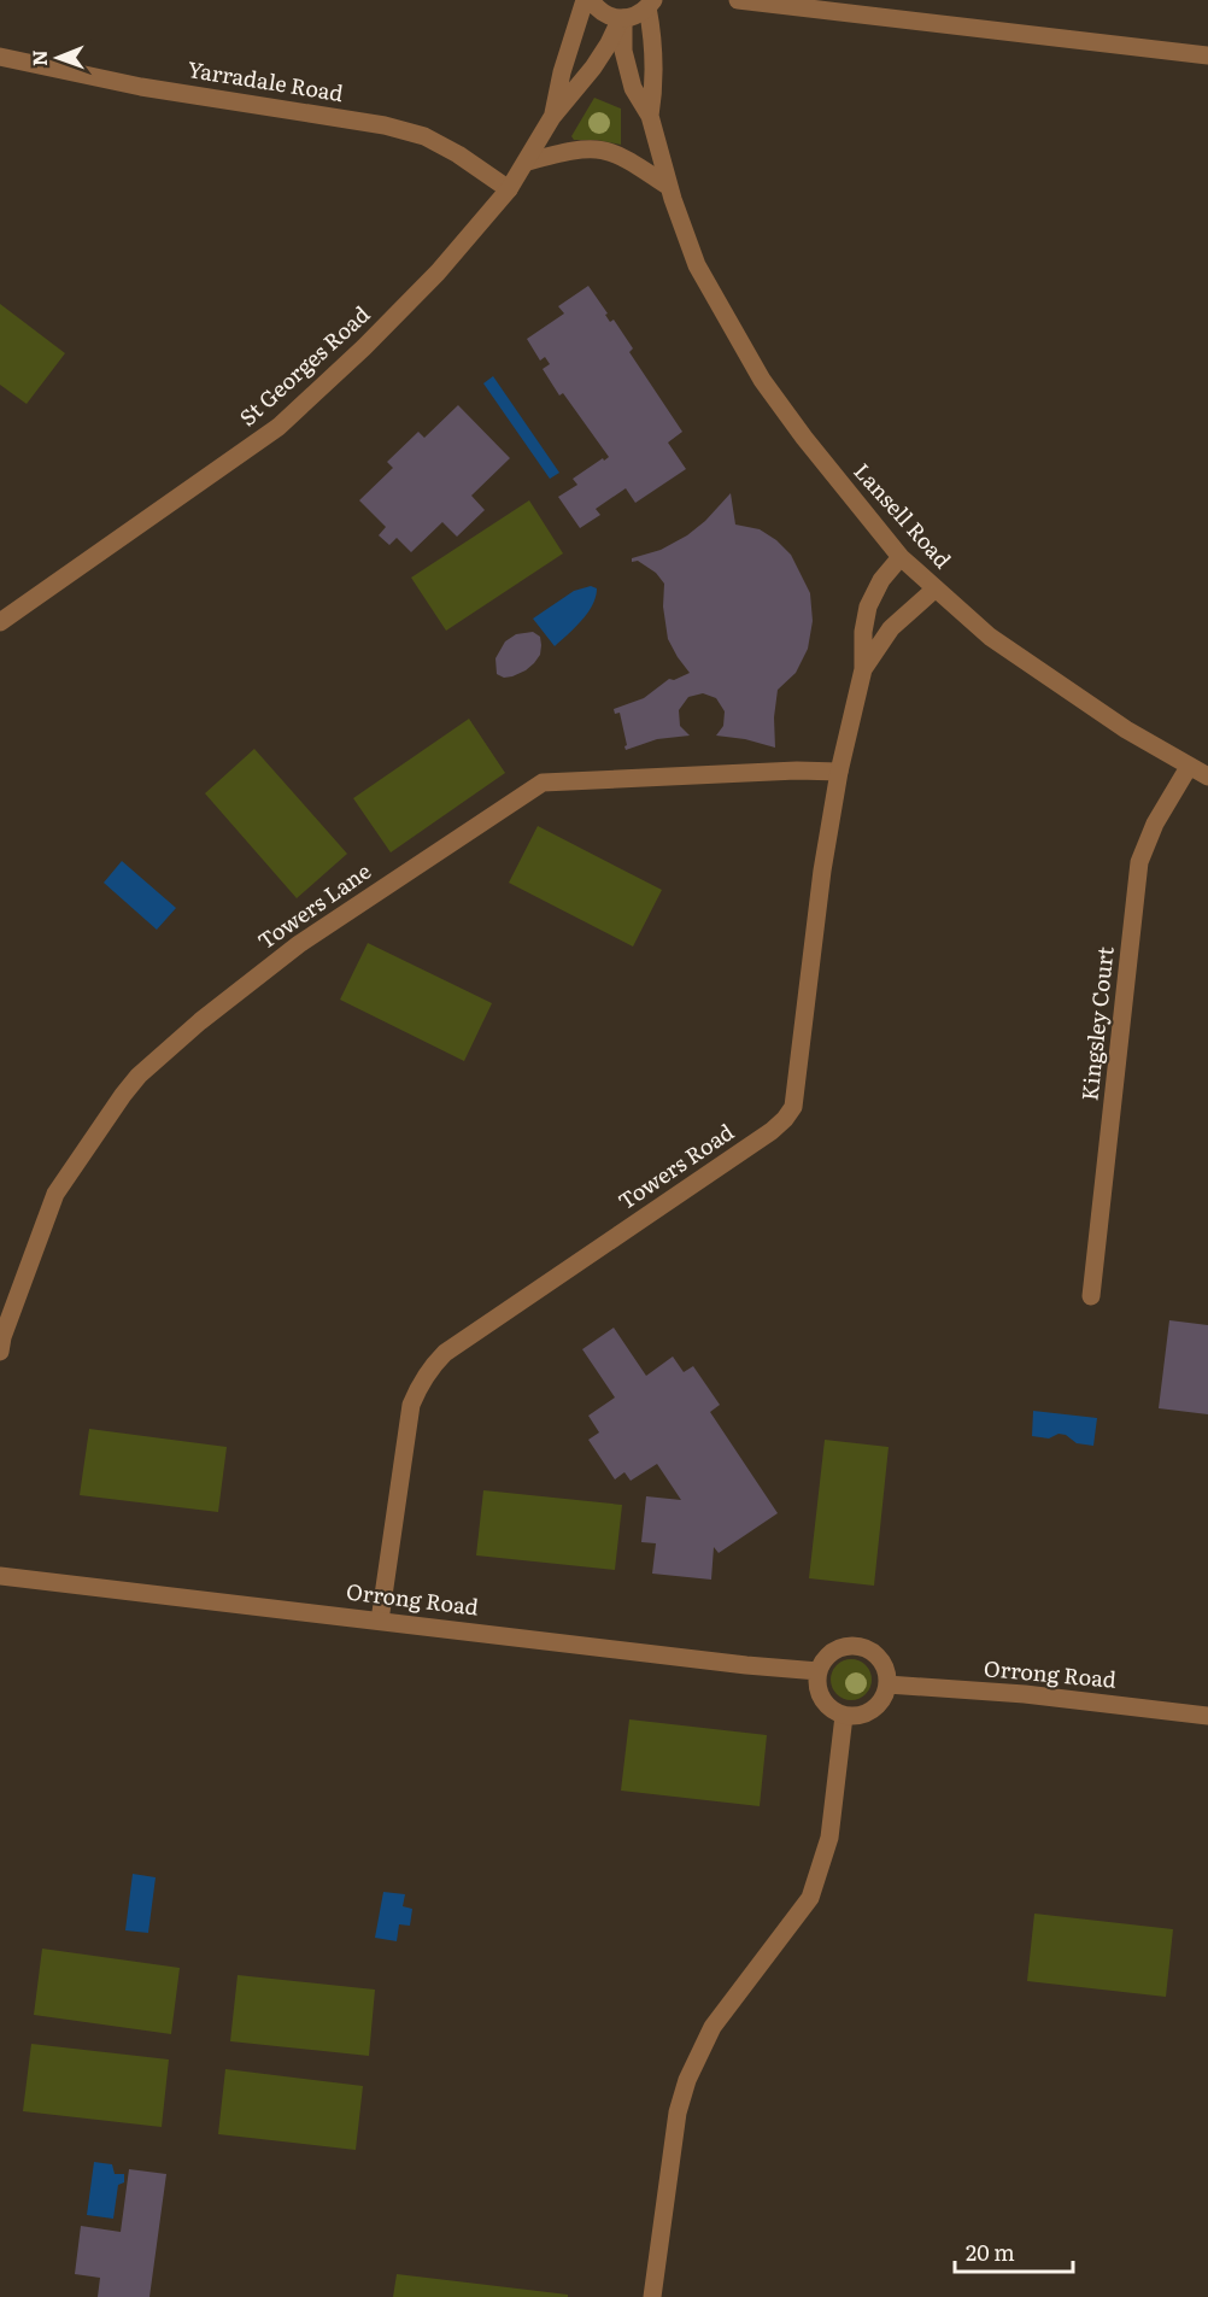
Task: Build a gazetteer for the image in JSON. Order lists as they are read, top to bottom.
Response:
{
  "streets": {
    "street": [
      "Yarradale Road",
      "St Georges Road",
      "Lansell Road",
      "Towers Lane",
      "Kingsley Court",
      "Towers Road",
      "Orrong Road"
    ]
  },
  "crossings": [
    ["Yarradale Road", "St Georges Road"],
    ["St Georges Road", "Lansell Road"],
    ["Lansell Road", "Kingsley Court"],
    ["Lansell Road", "Towers Road"],
    ["Towers Lane", "Towers Road"],
    ["Towers Road", "Orrong Road"]
  ],
  "scale_bar": "20 m",
  "north": "left"
}
